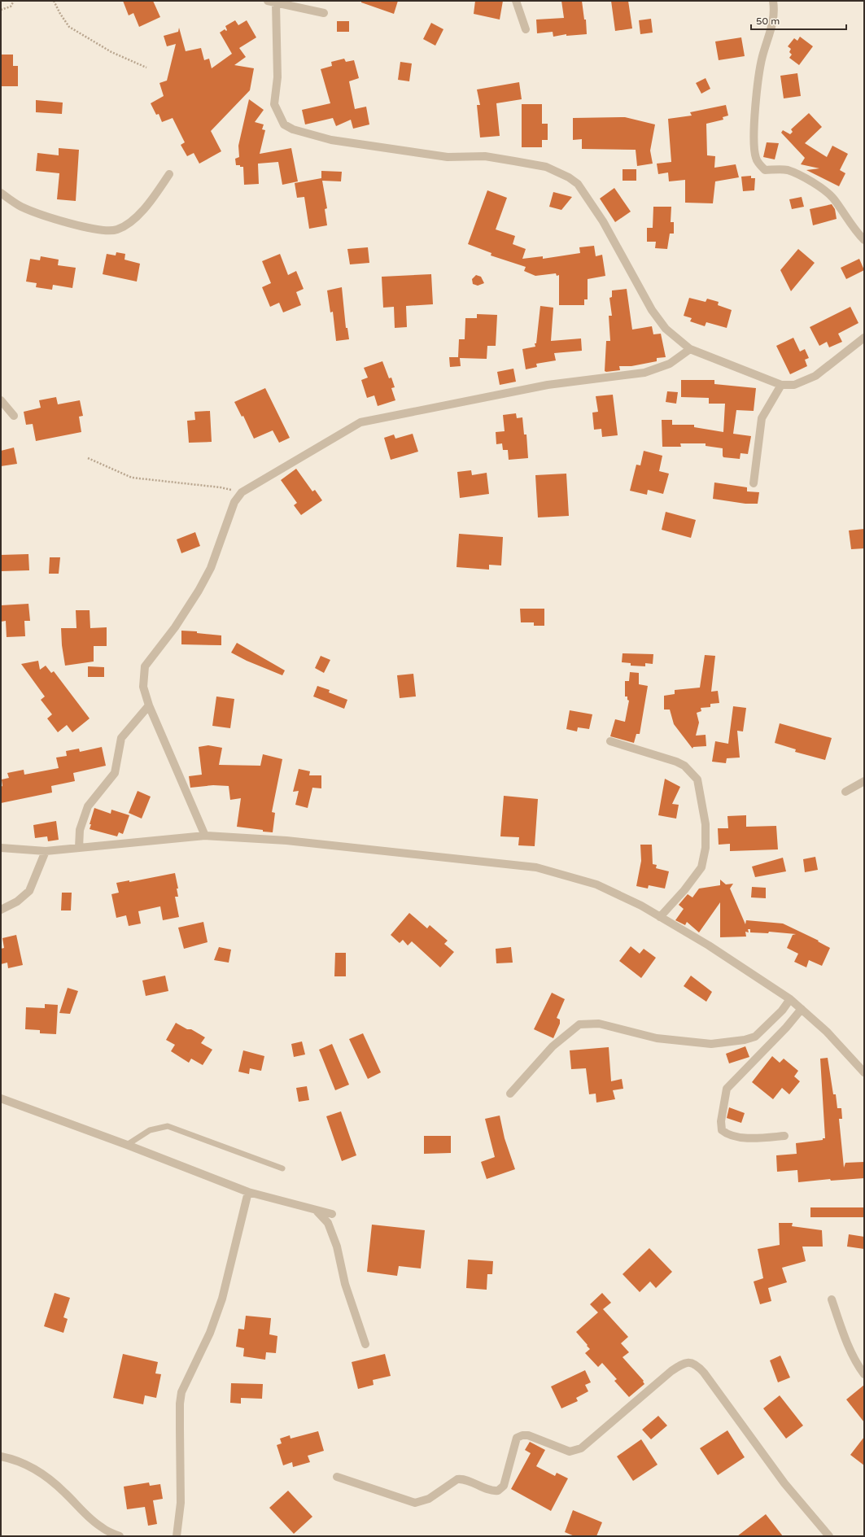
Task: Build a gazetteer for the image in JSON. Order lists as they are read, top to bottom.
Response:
{
  "scale_bar": "50 m"
}
